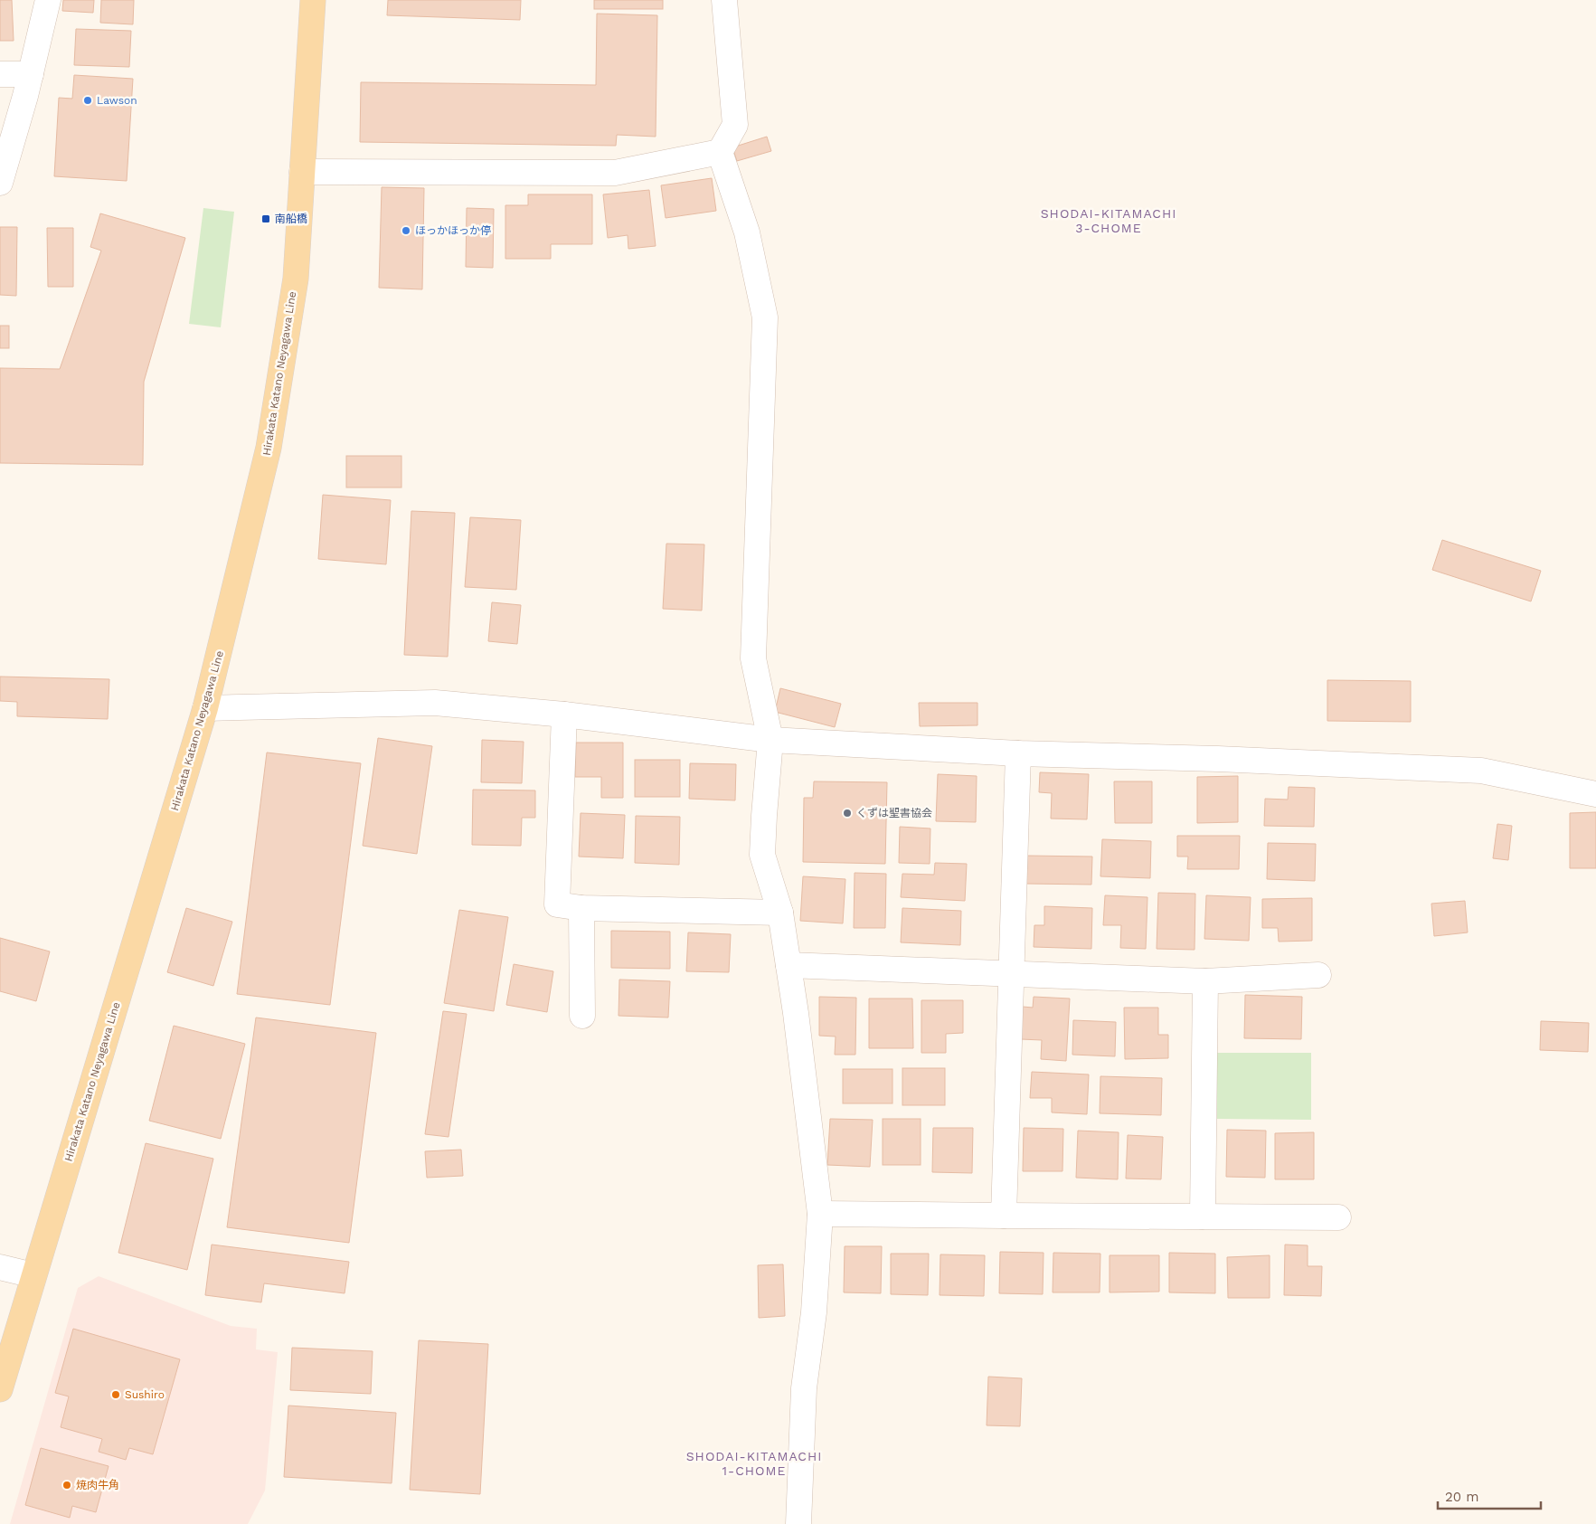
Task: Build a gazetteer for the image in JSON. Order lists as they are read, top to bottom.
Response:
{
  "streets": {
    "main road": ["Hirakata Katano Neyagawa Line"]
  },
  "districts": ["SHODAI-KITAMACHI 3-CHOME", "SHODAI-KITAMACHI 1-CHOME"],
  "places": {
    "other": [
      "Lawson",
      "ほっかほっか停",
      "くずは聖書協会",
      "Sushiro",
      "焼肉牛角"
    ],
    "transit": ["南船橋"]
  },
  "scale_bar": "20 m"
}
